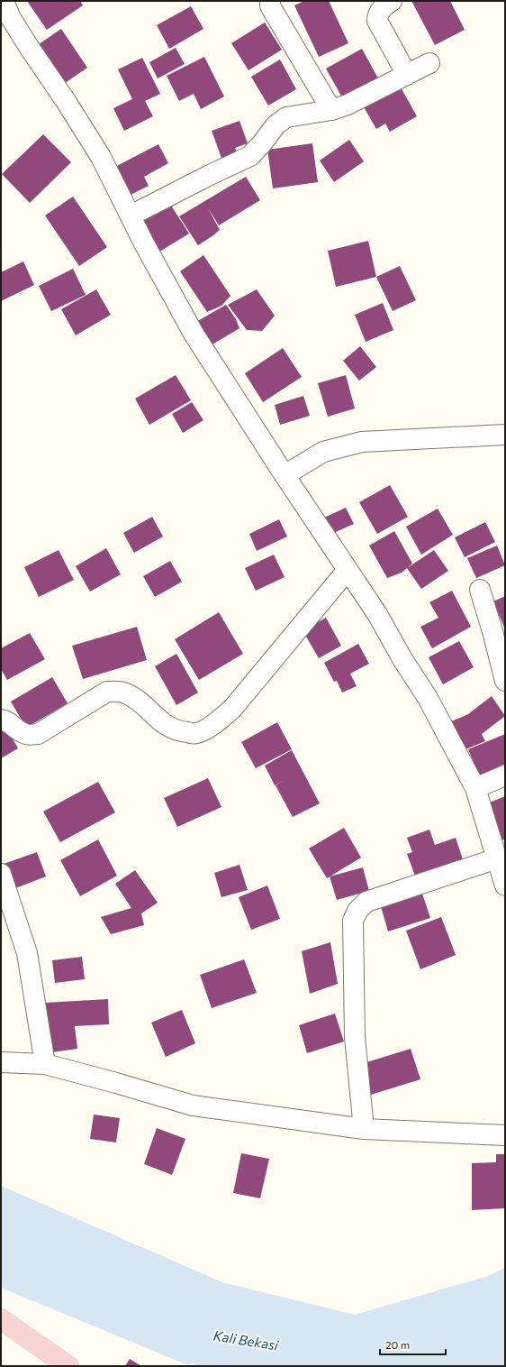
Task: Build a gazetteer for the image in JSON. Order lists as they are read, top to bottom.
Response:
{
  "water": ["Kali Bekasi"],
  "scale_bar": "20 m"
}
